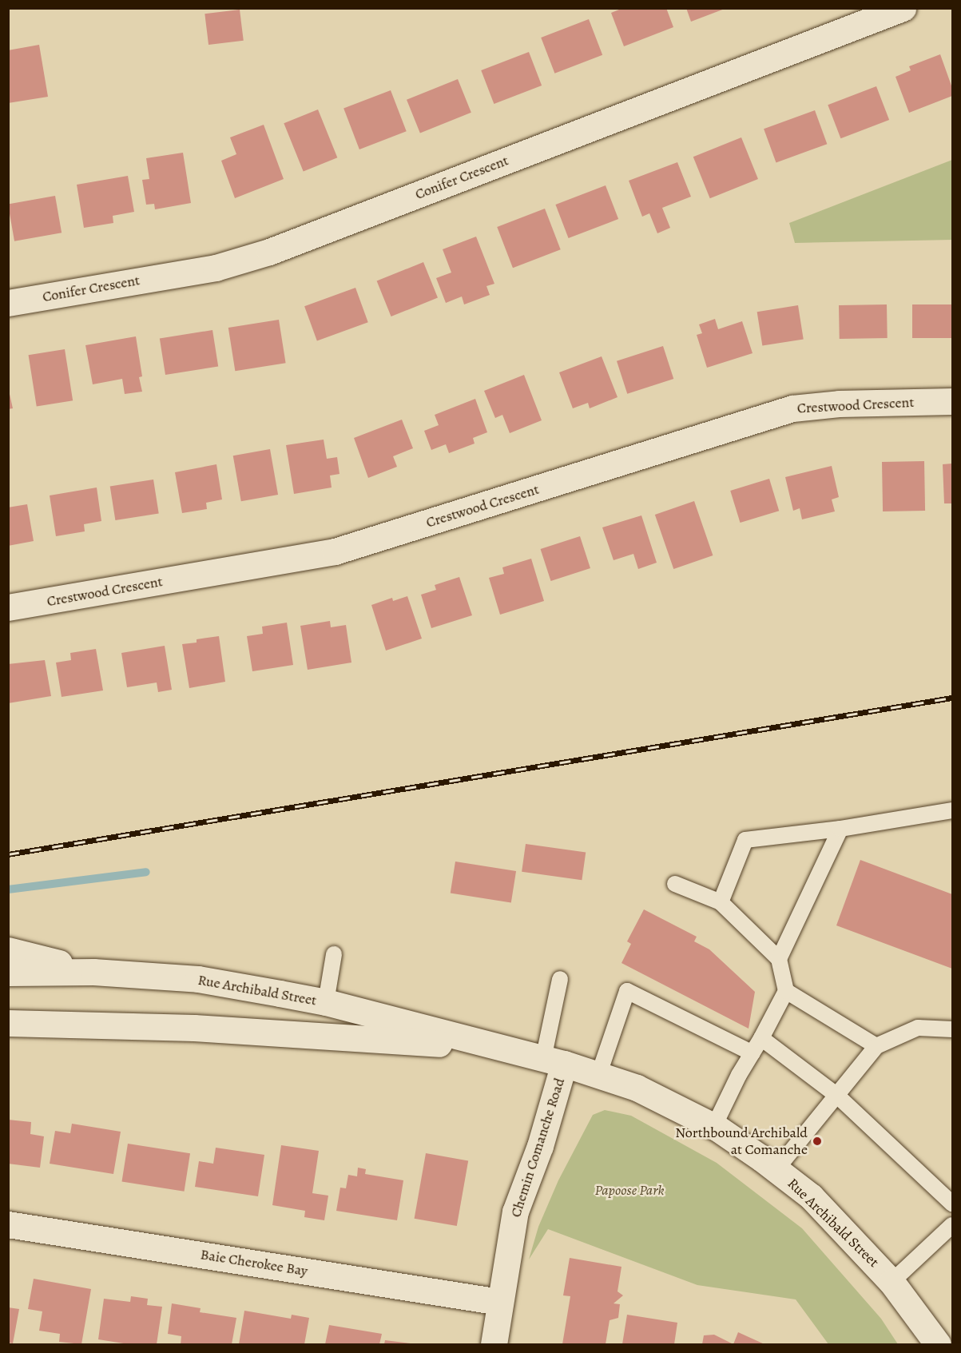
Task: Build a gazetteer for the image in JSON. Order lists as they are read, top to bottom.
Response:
{
  "streets": {
    "street": [
      "Conifer Crescent",
      "Crestwood Crescent",
      "Rue Archibald Street",
      "Chemin Comanche Road",
      "Baie Cherokee Bay"
    ]
  },
  "crossings": [
    ["Rue Archibald Street", "Chemin Comanche Road"],
    ["Chemin Comanche Road", "Baie Cherokee Bay"]
  ],
  "parks": ["Papoose Park"],
  "places": ["Northbound Archibald at Comanche"]
}
